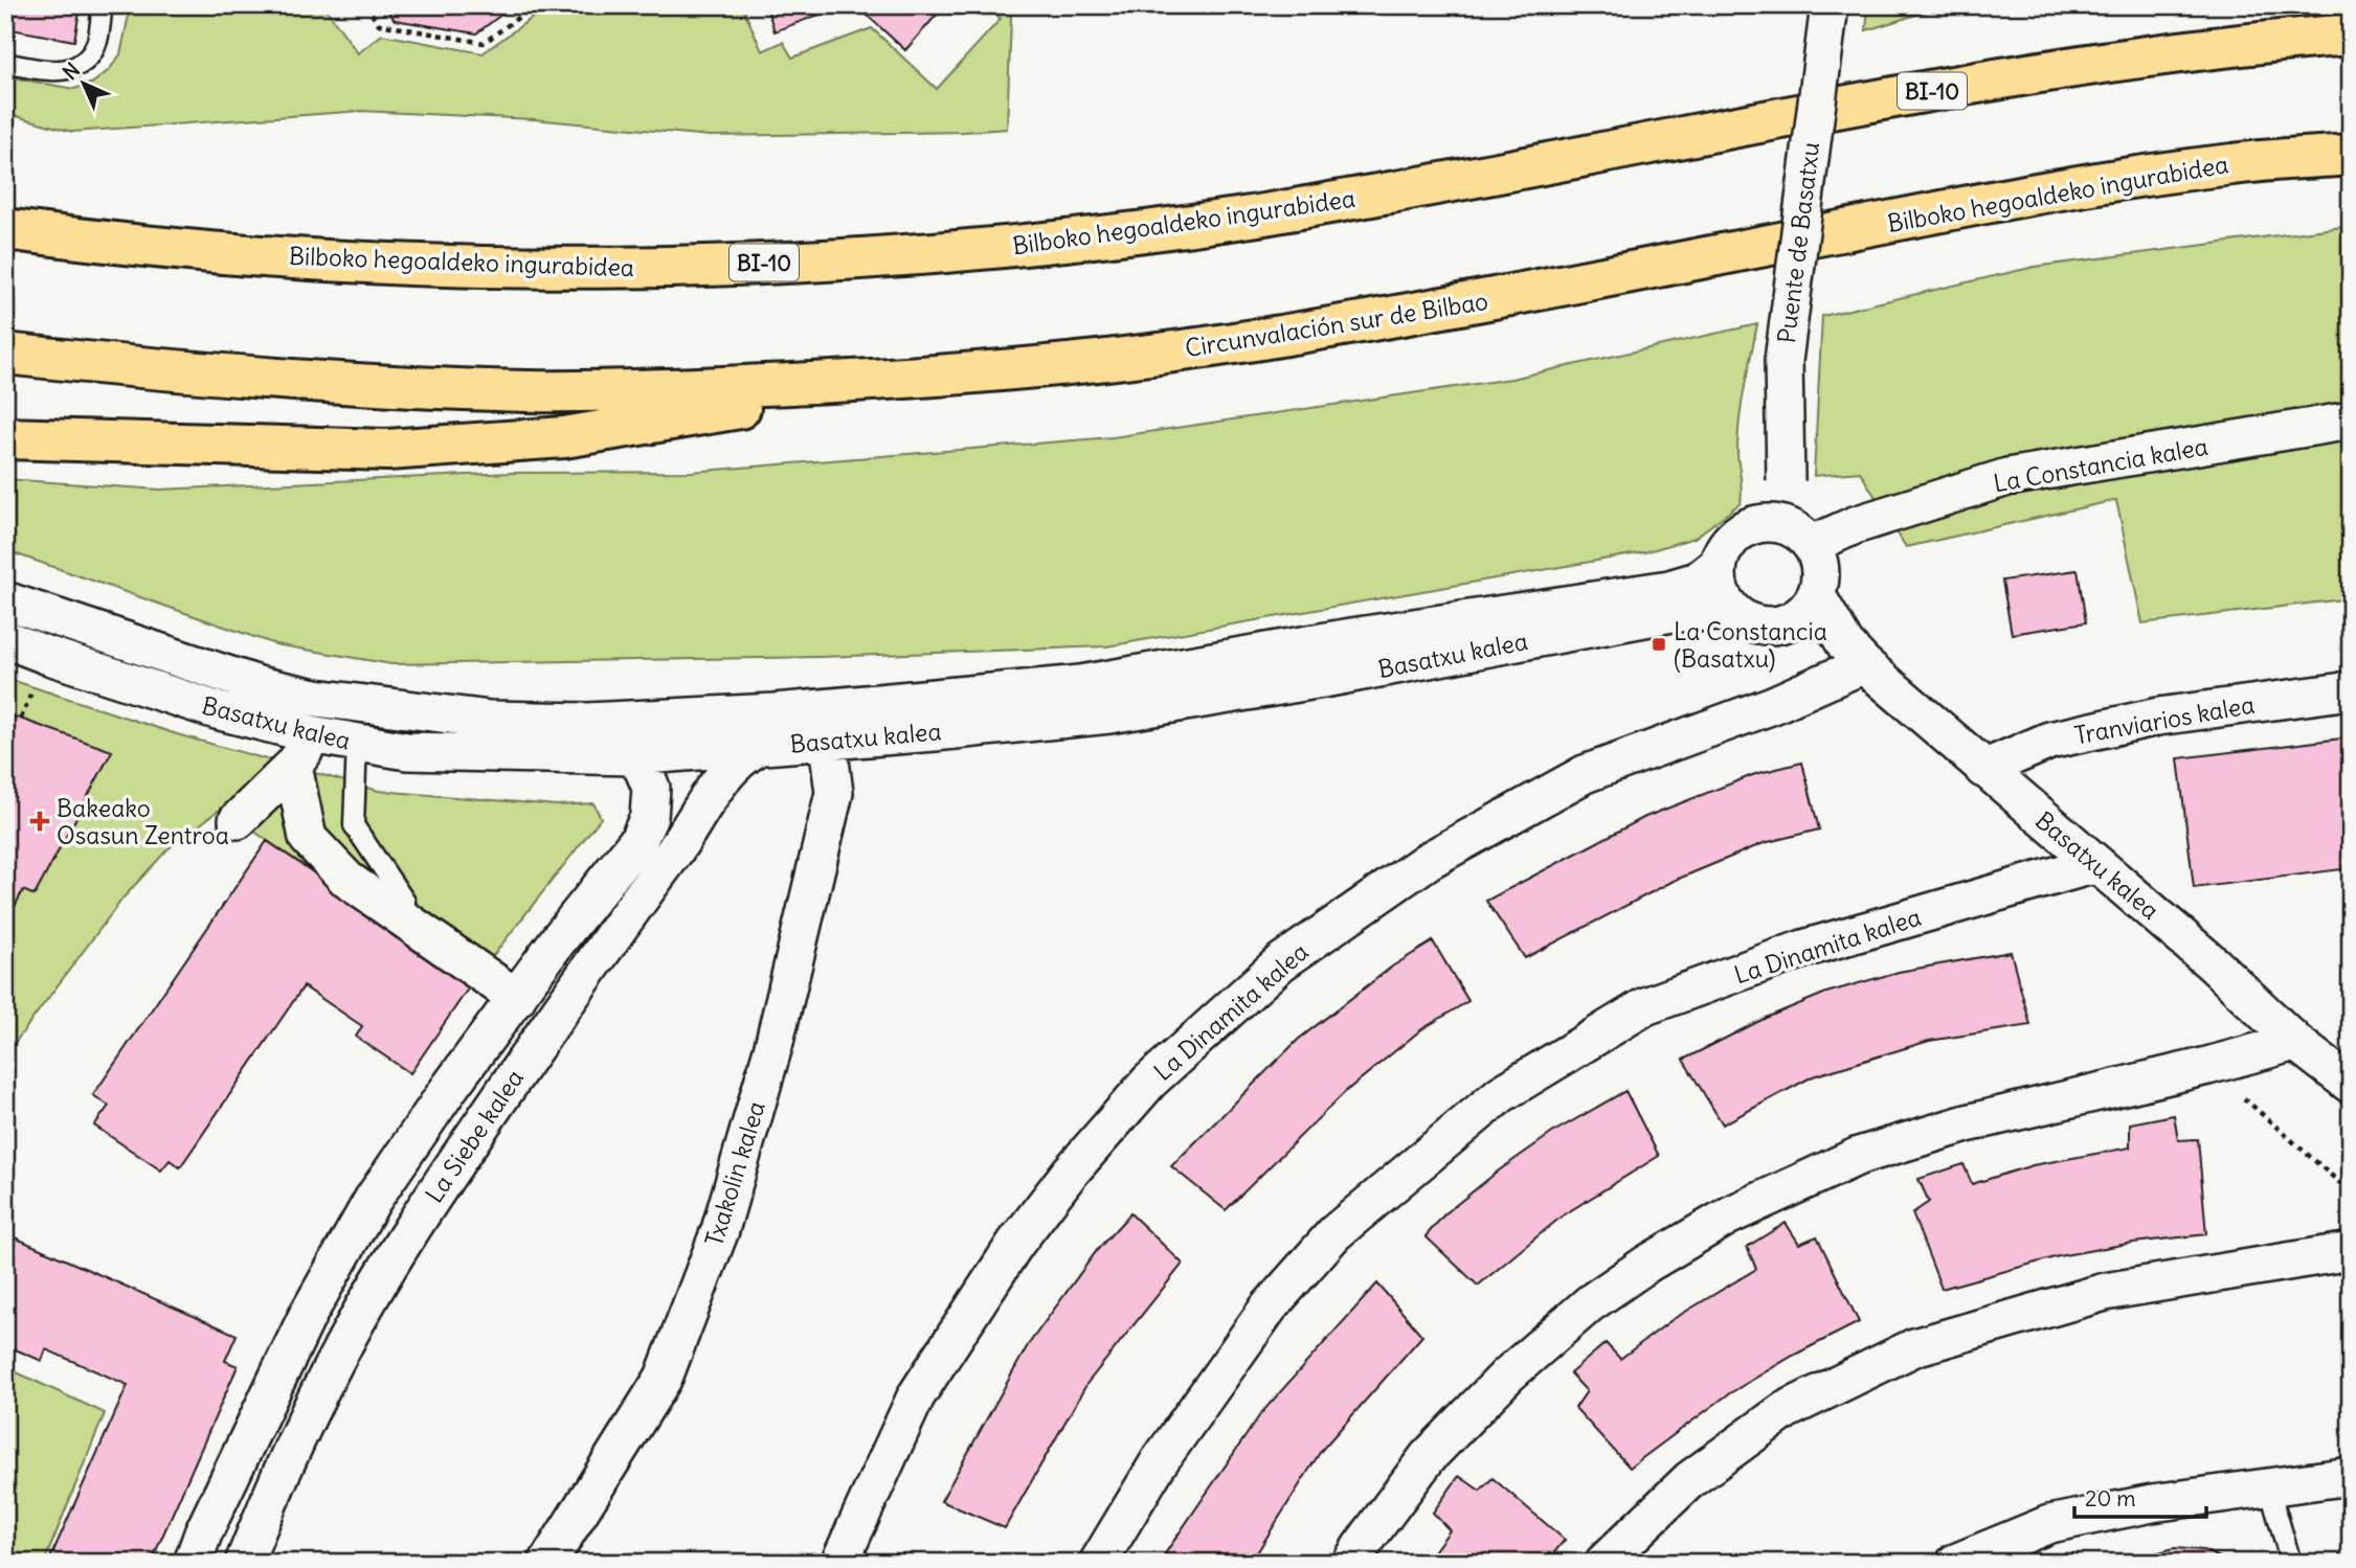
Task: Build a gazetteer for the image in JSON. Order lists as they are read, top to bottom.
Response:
{
  "streets": {
    "highway": ["BI-10", "Bilboko hegoaldeko ingurabidea", "Circunvalación sur de Bilbao"],
    "street": [
      "Puente de Basatxu",
      "La Constancia kalea",
      "Basatxu kalea",
      "Tranviarios kalea",
      "La Dinamita kalea",
      "La Siebe kalea",
      "Txakolin kalea"
    ]
  },
  "crossings": [
    ["Bilboko hegoaldeko ingurabidea", "Circunvalación sur de Bilbao"],
    ["Puente de Basatxu", "La Constancia kalea"],
    ["Puente de Basatxu", "Basatxu kalea"],
    ["La Constancia kalea", "Basatxu kalea"],
    ["Basatxu kalea", "Tranviarios kalea"],
    ["Basatxu kalea", "La Dinamita kalea"],
    ["Basatxu kalea", "La Siebe kalea"]
  ],
  "places": {
    "transit": ["La Constancia (Basatxu)"],
    "health": ["Bakeako Osasun Zentroa"]
  },
  "scale_bar": "20 m",
  "north": "top left"
}
